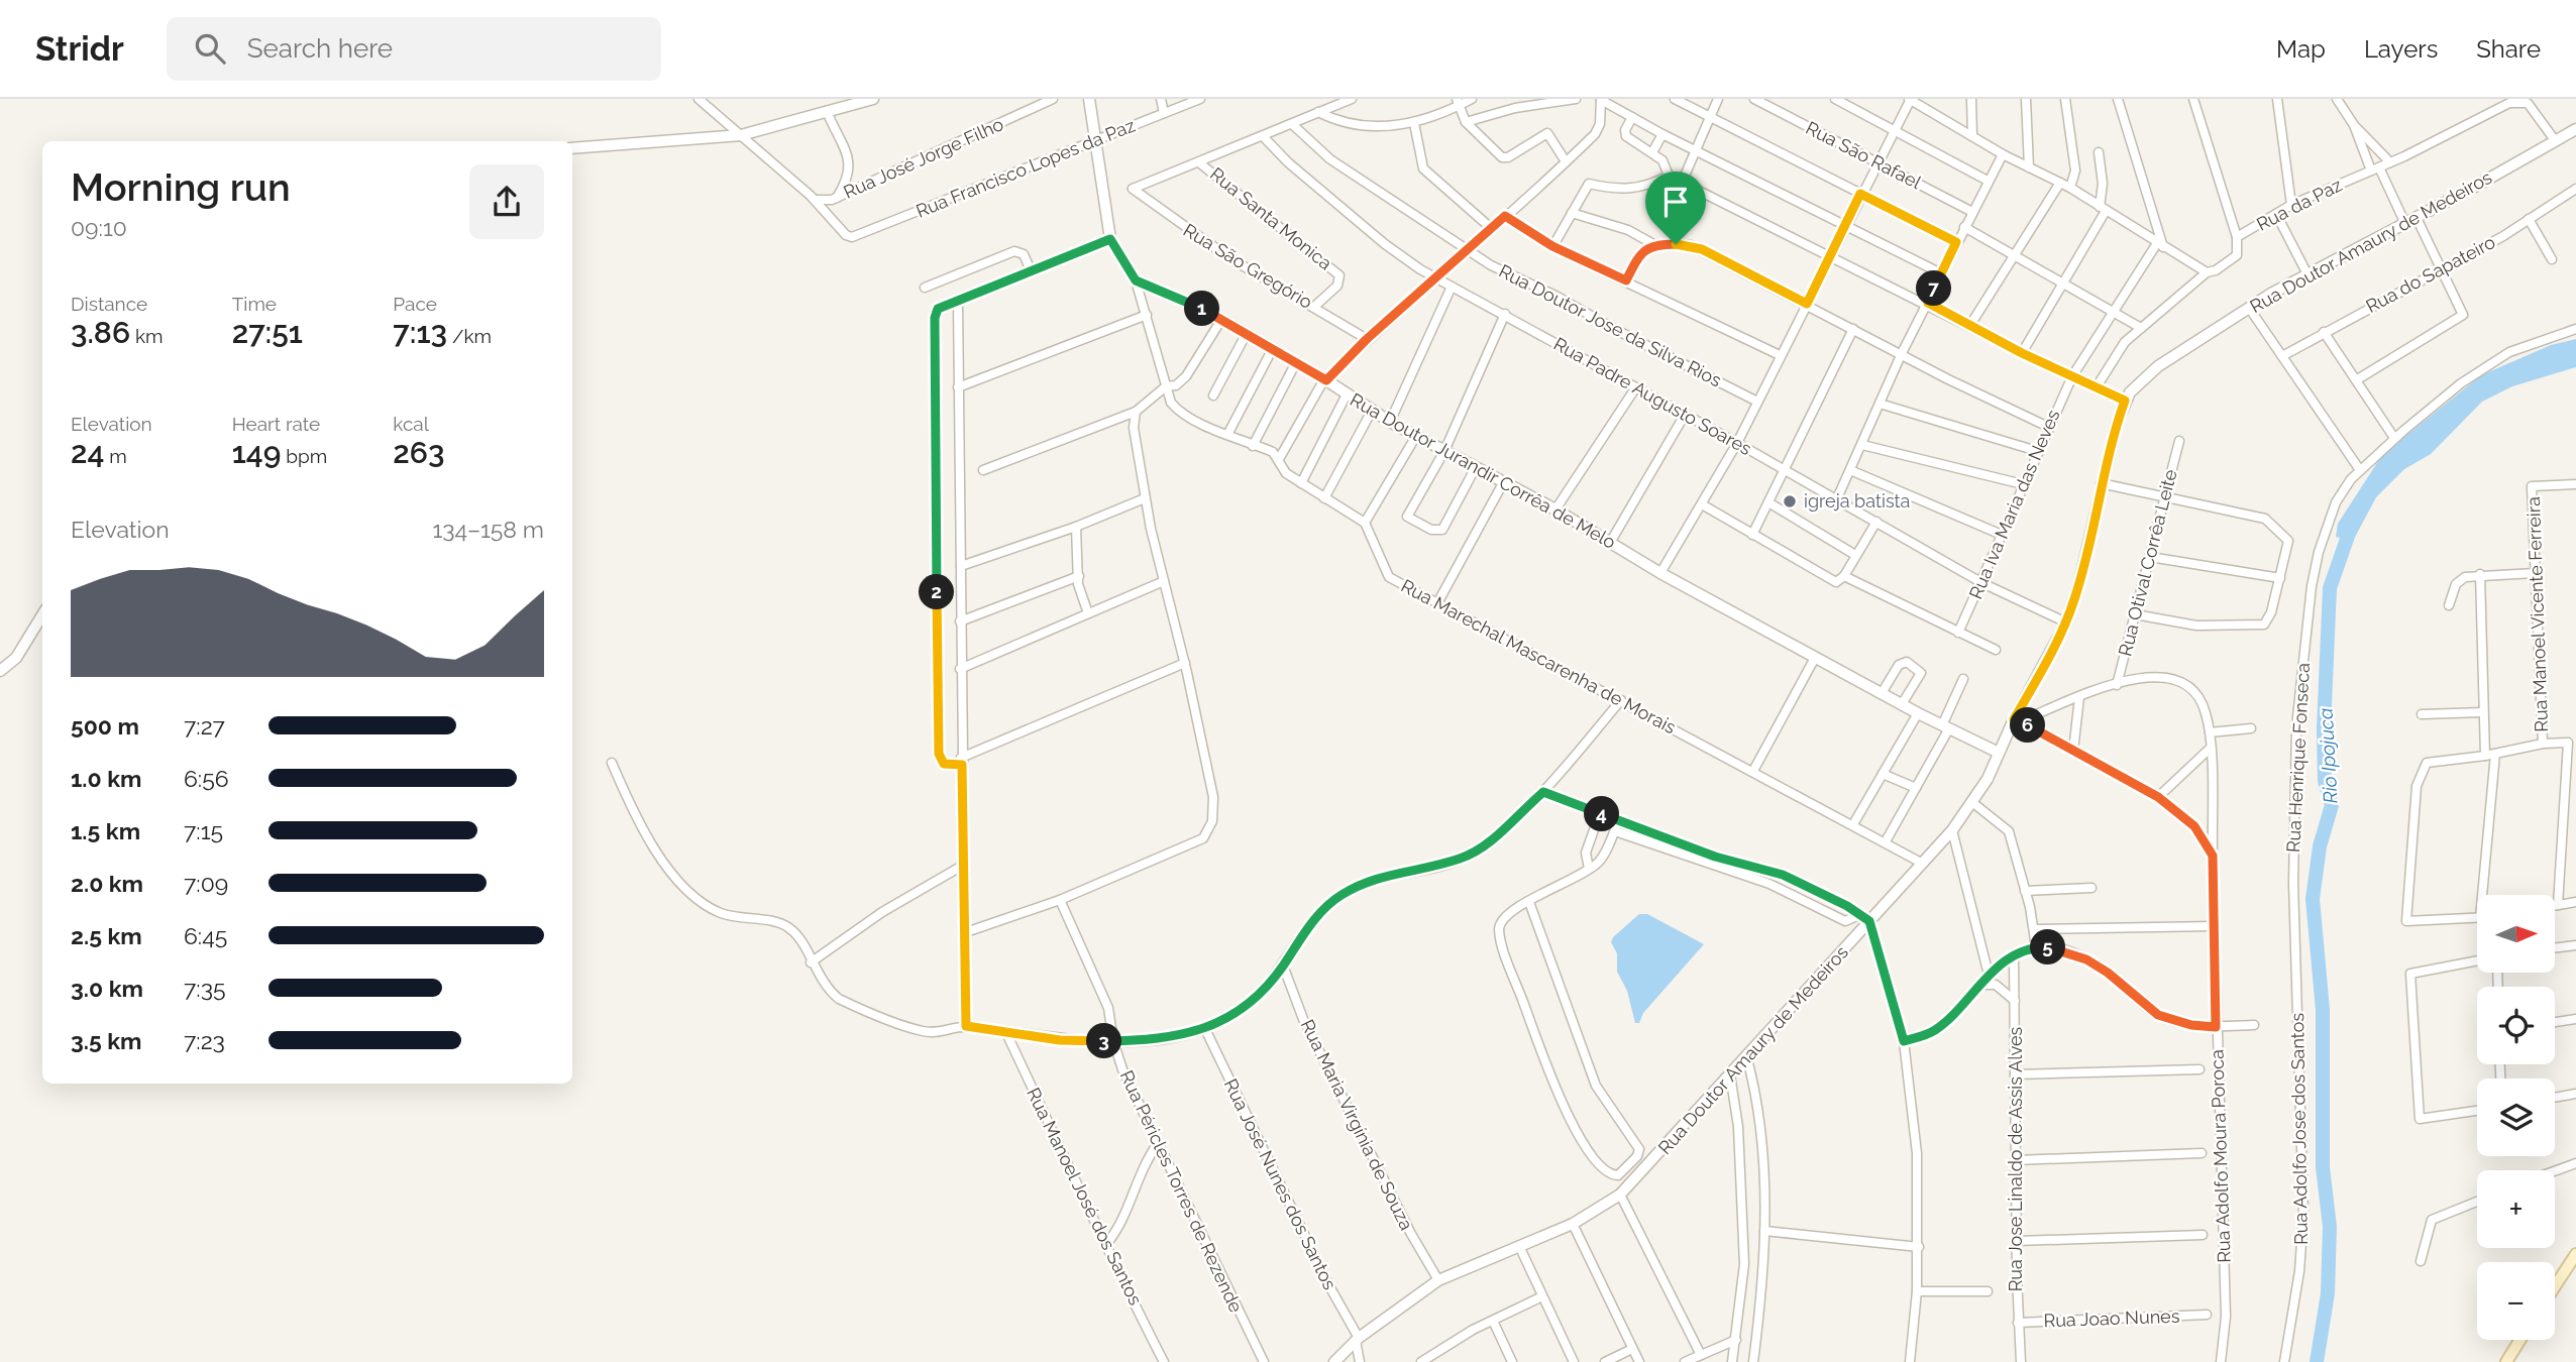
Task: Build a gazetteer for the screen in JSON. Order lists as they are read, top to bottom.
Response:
{
  "streets": {
    "street": [
      "Rua São Rafael",
      "Rua José Jorge Filho",
      "Rua Francisco Lopes da Paz",
      "Rua da Paz",
      "Rua Santa Monica",
      "Rua Doutor Amaury de Medeiros",
      "Rua São Gregório",
      "Rua do Sapateiro",
      "Rua Doutor Jose da Silva Rios",
      "Rua Padre Augusto Soares",
      "Rua Doutor Jurandir Corrêa de Melo",
      "Rua Iva Maria das Neves",
      "Rua Otival Corrêa Leite",
      "Rua Manoel Vicente Ferreira",
      "Rua Marechal Mascarenha de Morais",
      "Rua Henrique Fonseca",
      "Rua Maria Virgínia de Souza",
      "Rua Adolfo Jose dos Santos",
      "Rua Adolfo Moura Poroca",
      "Rua Jose Linaldo de Assis Alves",
      "Rua José Nunes dos Santos",
      "Rua Péricles Torres de Rezende",
      "Rua Manoel José dos Santos",
      "Rua Joao Nunes"
    ]
  },
  "crossings": [
    ["Rua José Jorge Filho", "Rua Francisco Lopes da Paz"],
    ["Rua da Paz", "Rua Doutor Amaury de Medeiros"],
    ["Rua Santa Monica", "Rua São Gregório"],
    ["Rua Doutor Amaury de Medeiros", "Rua Padre Augusto Soares"],
    ["Rua Doutor Amaury de Medeiros", "Rua Doutor Jurandir Corrêa de Melo"],
    ["Rua Doutor Amaury de Medeiros", "Rua Marechal Mascarenha de Morais"],
    ["Rua Doutor Amaury de Medeiros", "Rua Maria Virgínia de Souza"],
    ["Rua Doutor Amaury de Medeiros", "Rua José Nunes dos Santos"],
    ["Rua Padre Augusto Soares", "Rua Iva Maria das Neves"],
    ["Rua Otival Corrêa Leite", "Rua Adolfo Moura Poroca"],
    ["Rua Henrique Fonseca", "Rua Adolfo Jose dos Santos"],
    ["Rua Jose Linaldo de Assis Alves", "Rua Joao Nunes"]
  ],
  "water": ["Rio Ipojuca"],
  "places": ["igreja batista"],
  "north": "right",
  "page": {
    "header": "Stridr",
    "search": "Search here",
    "nav": ["Map", "Layers", "Share"],
    "heading": ["Morning run", "09:10"],
    "stats": [
      ["Distance", "3.86 km"],
      ["Time", "27:51"],
      ["Pace", "7:13 /km"],
      ["Elevation", "24 m"],
      ["Heart rate", "149 bpm"],
      ["kcal", "263"]
    ],
    "pins": [
      "7",
      "1",
      "2",
      "6",
      "4",
      "5",
      "3"
    ],
    "chart": ["Elevation", "134–158 m"],
    "list": [
      {
        "name": "500 m",
        "note": "7:27"
      },
      {
        "name": "1.0 km",
        "note": "6:56"
      },
      {
        "name": "1.5 km",
        "note": "7:15"
      },
      {
        "name": "2.0 km",
        "note": "7:09"
      },
      {
        "name": "2.5 km",
        "note": "6:45"
      },
      {
        "name": "3.0 km",
        "note": "7:35"
      },
      {
        "name": "3.5 km",
        "note": "7:23"
      }
    ],
    "map_buttons": ["+", "−"]
  }
}
